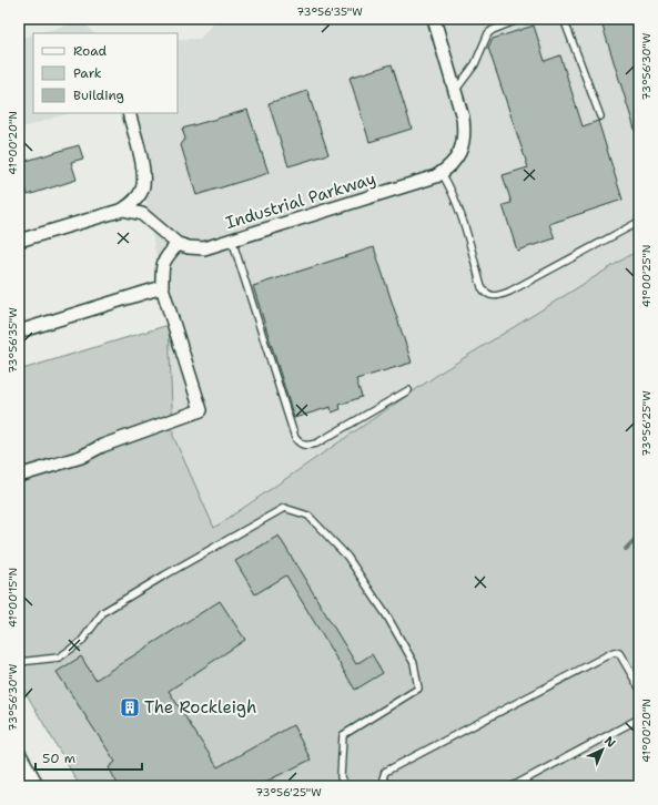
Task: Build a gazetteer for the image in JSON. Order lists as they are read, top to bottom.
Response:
{
  "streets": {
    "street": ["Industrial Parkway"]
  },
  "places": {
    "building": ["The Rockleigh"]
  },
  "legend": ["Road", "Park", "Building"],
  "scale_bar": "50 m",
  "north": "top right",
  "coordinates": [
    "73°56'35\"W",
    "73°56'30\"W",
    "41°00'20\"N",
    "41°00'25\"N",
    "73°56'25\"W",
    "41°00'15\"N"
  ]
}
